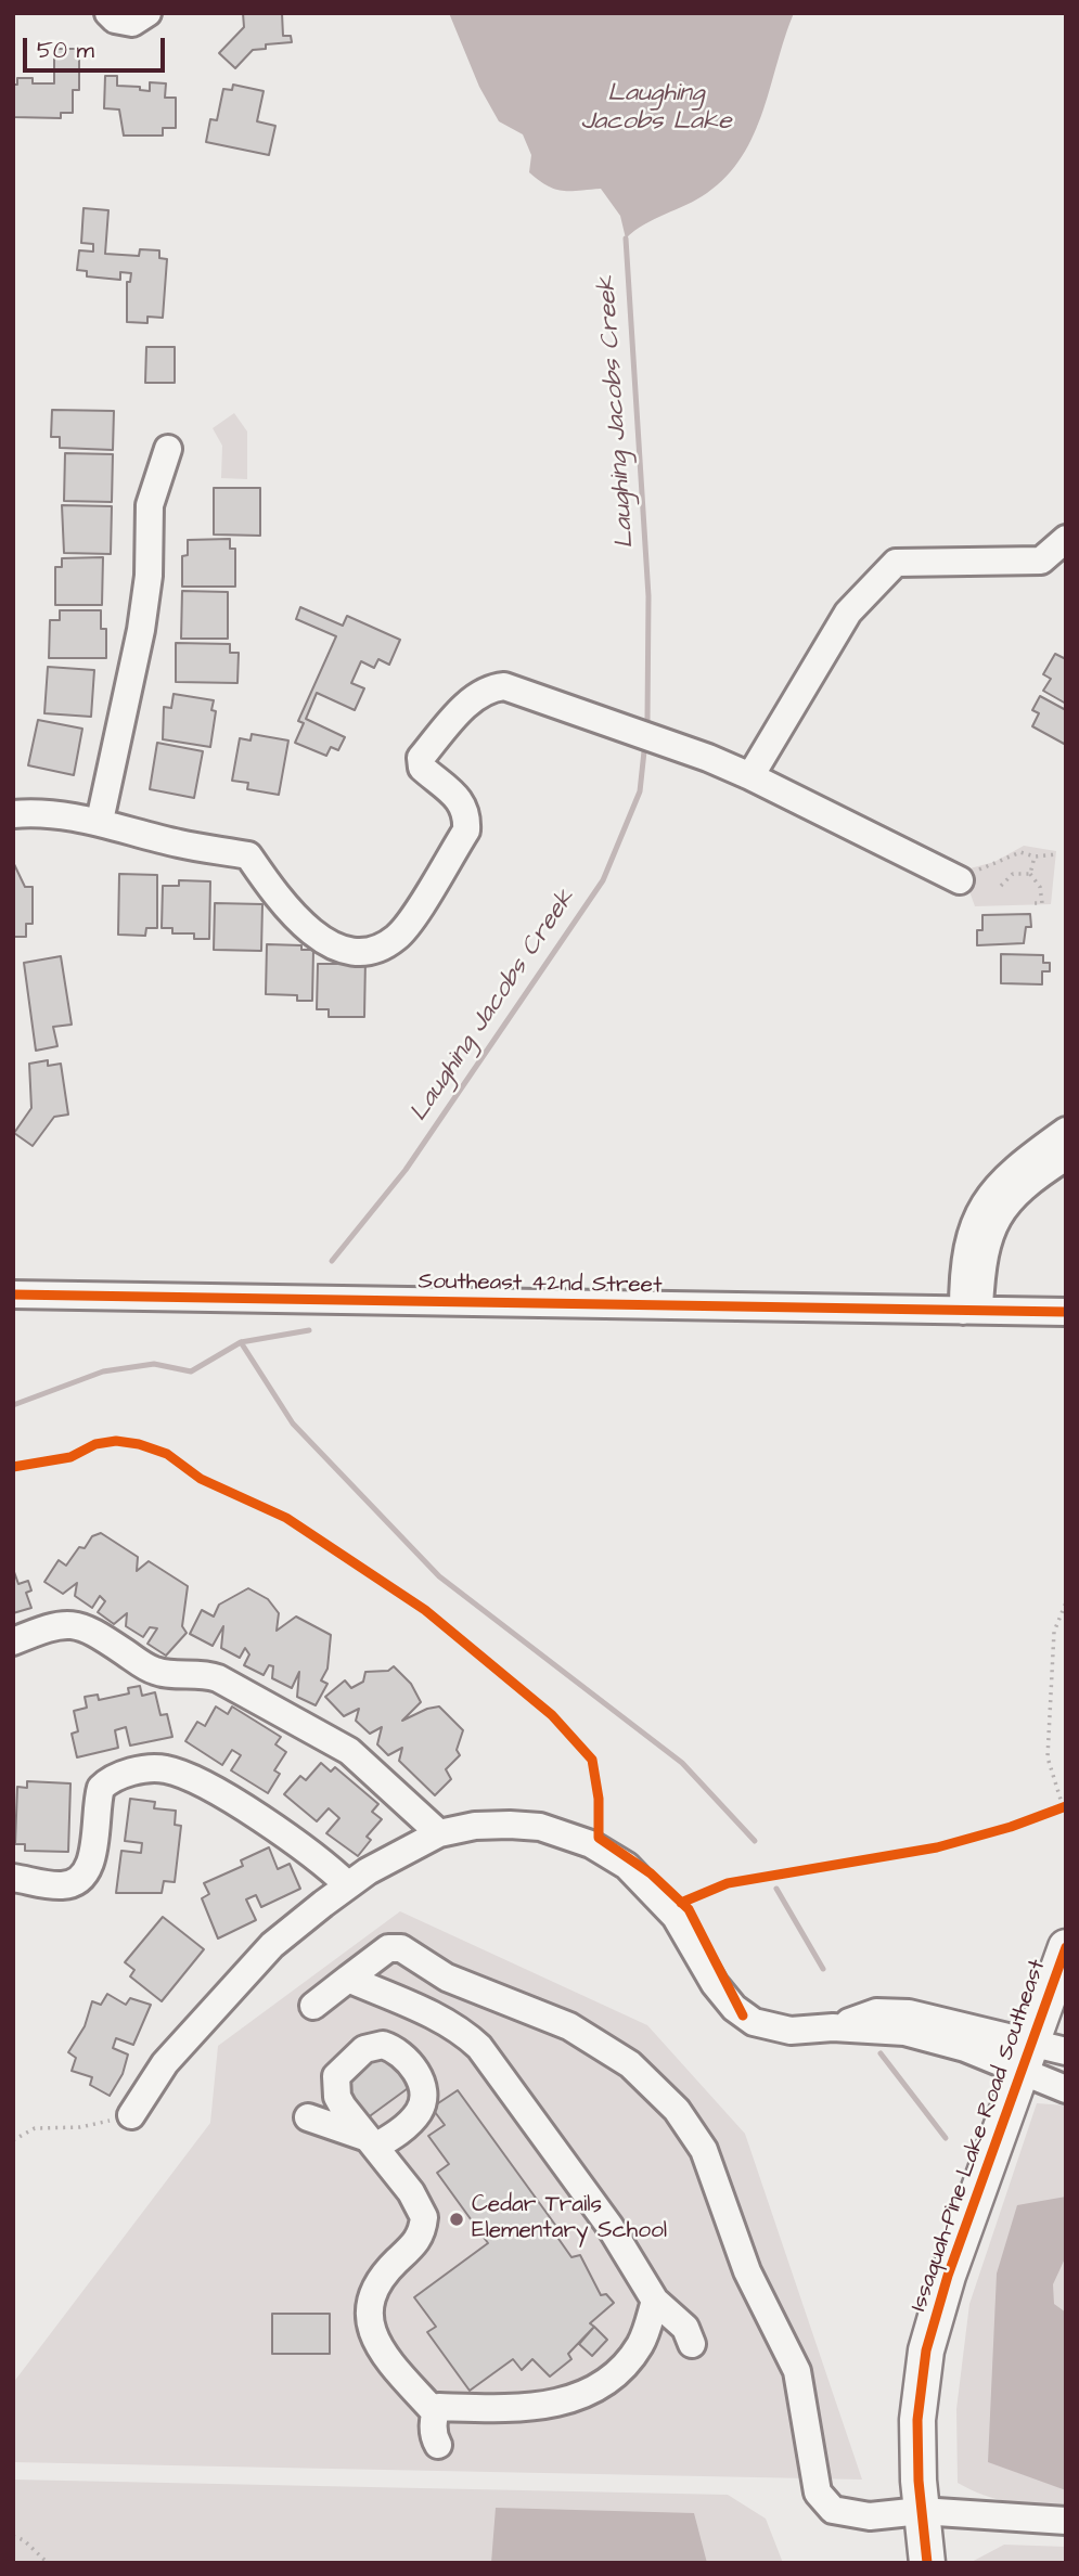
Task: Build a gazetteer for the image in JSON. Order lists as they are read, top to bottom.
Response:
{
  "streets": {
    "main road": ["Issaquah-Pine Lake Road Southeast"],
    "street": ["Southeast 42nd Street"]
  },
  "water": ["Laughing Jacobs Lake", "Laughing Jacobs Creek"],
  "places": ["Cedar Trails Elementary School"],
  "scale_bar": "50 m"
}
